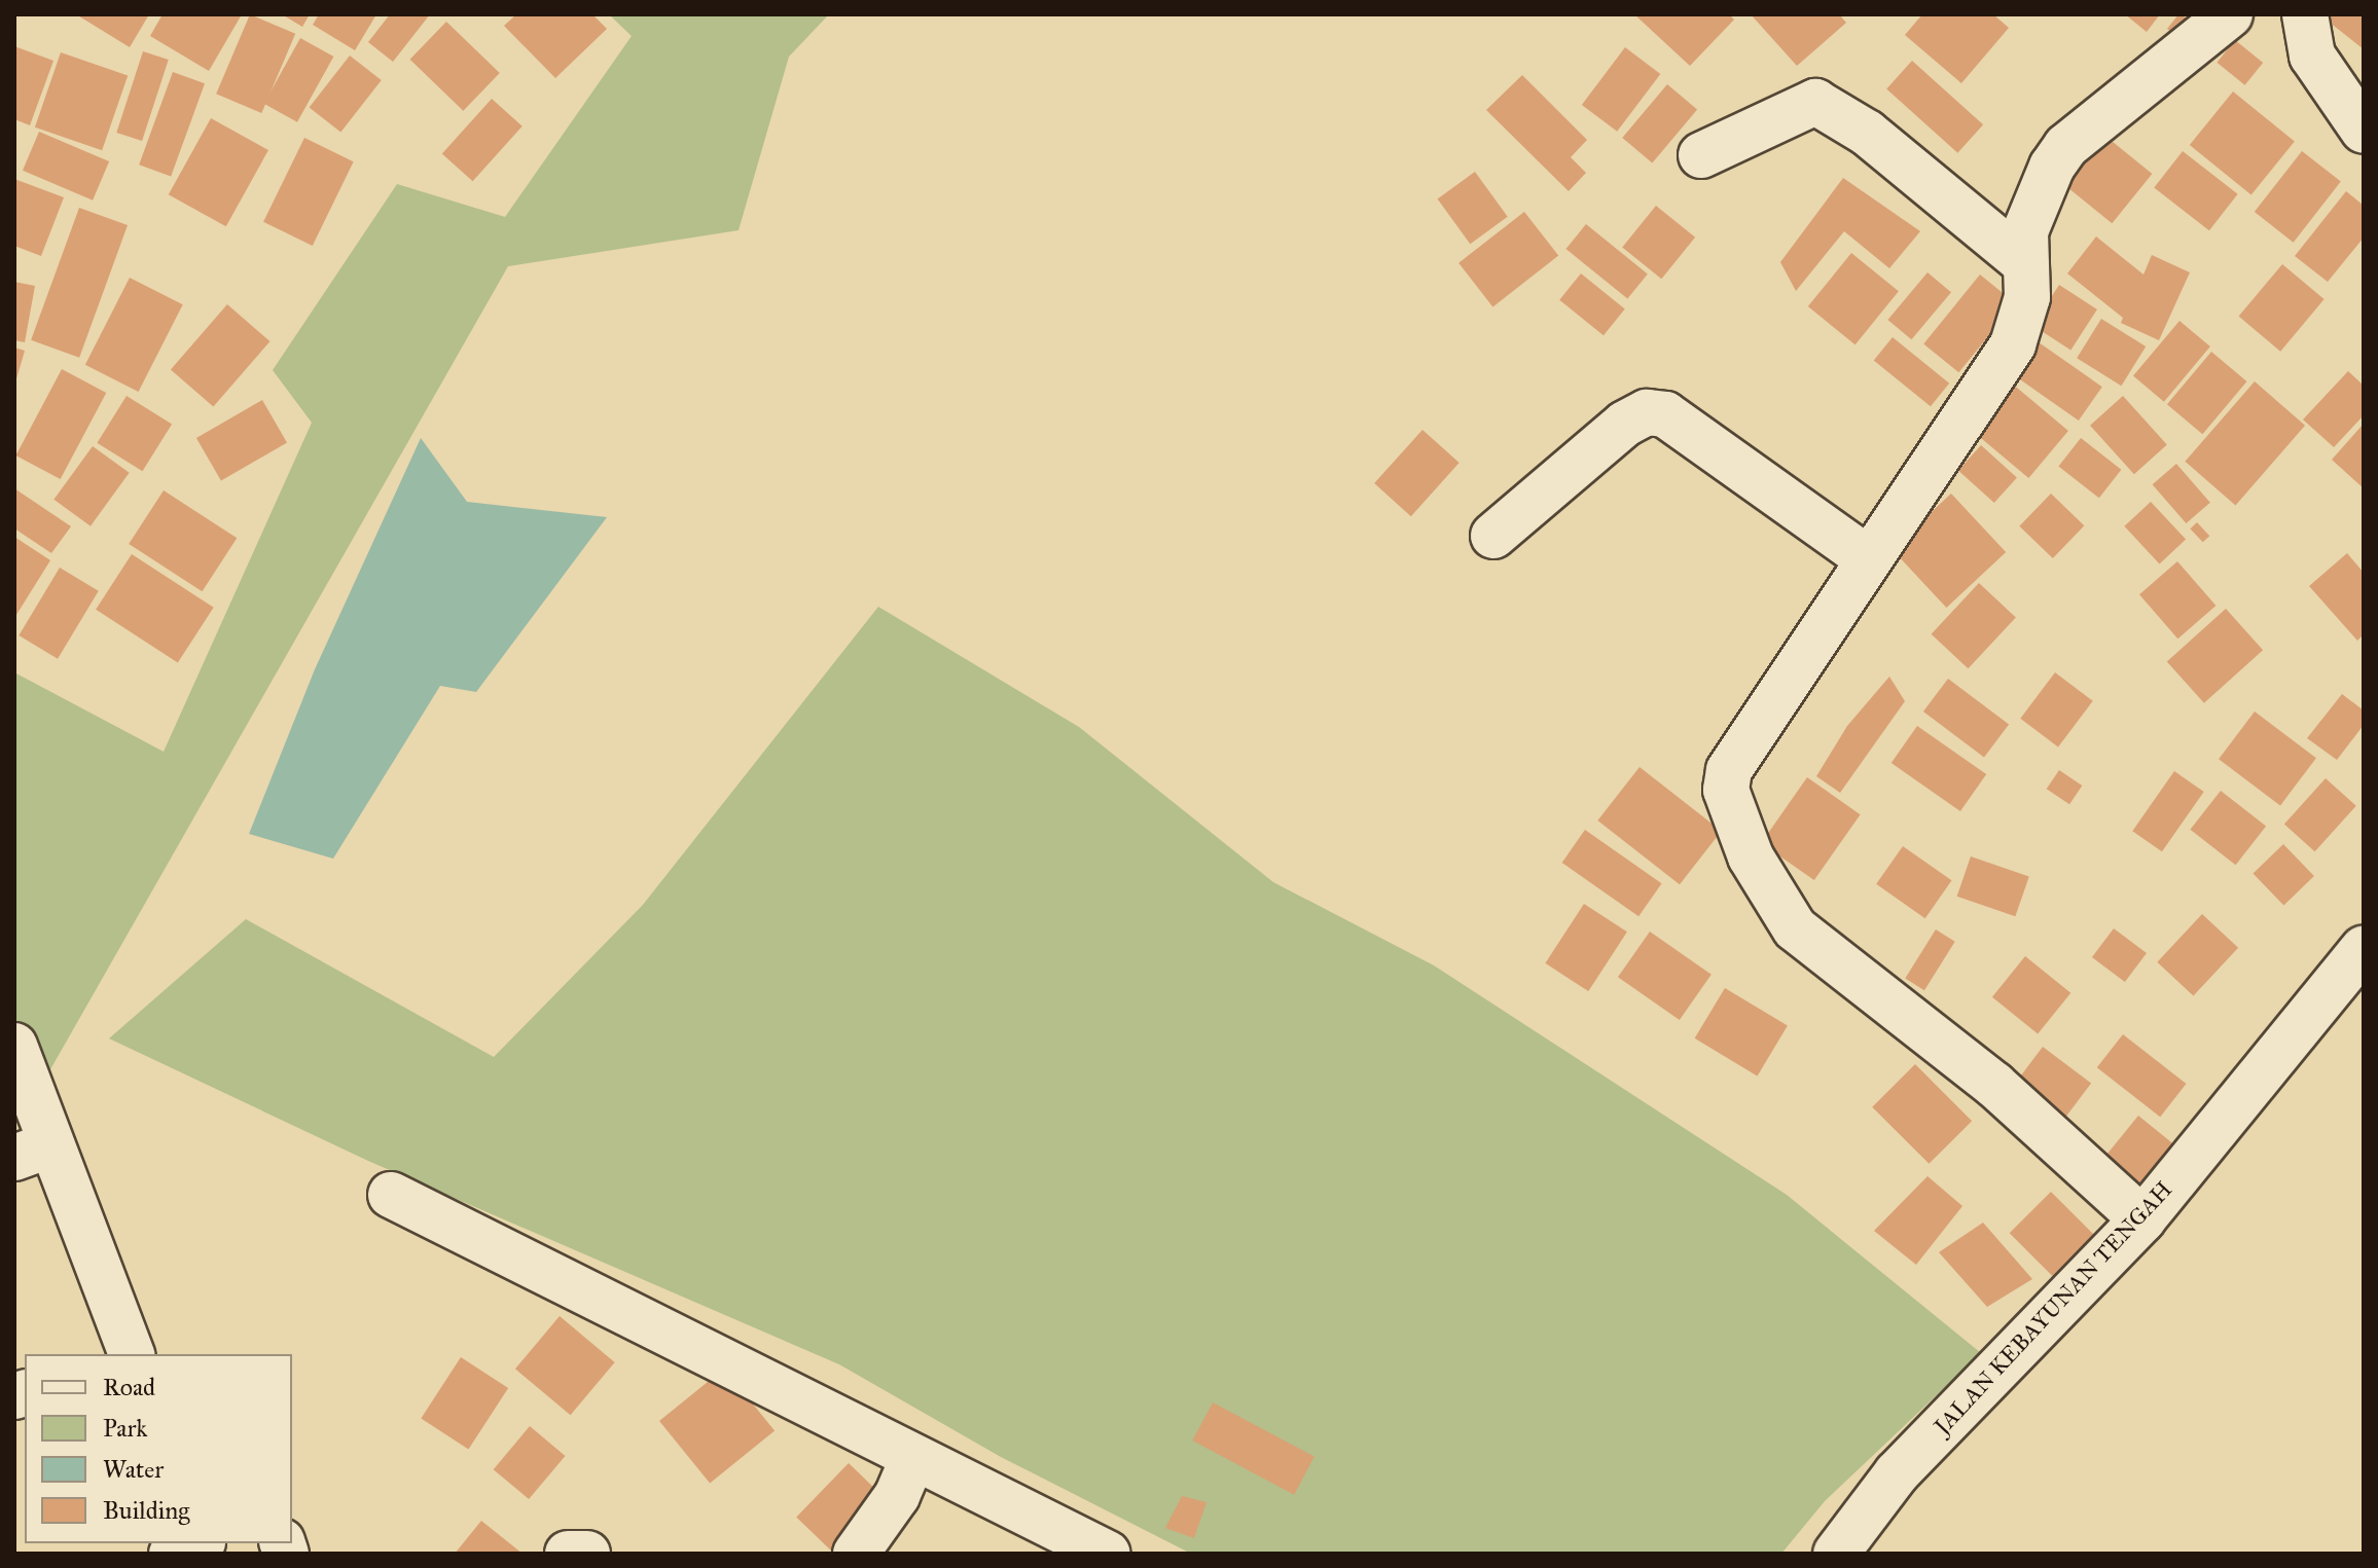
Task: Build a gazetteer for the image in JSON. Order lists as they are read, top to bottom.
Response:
{
  "streets": {
    "street": ["JALAN KEBAYUNAN TENGAH"]
  },
  "legend": [
    "Road",
    "Park",
    "Water",
    "Building"
  ]
}
